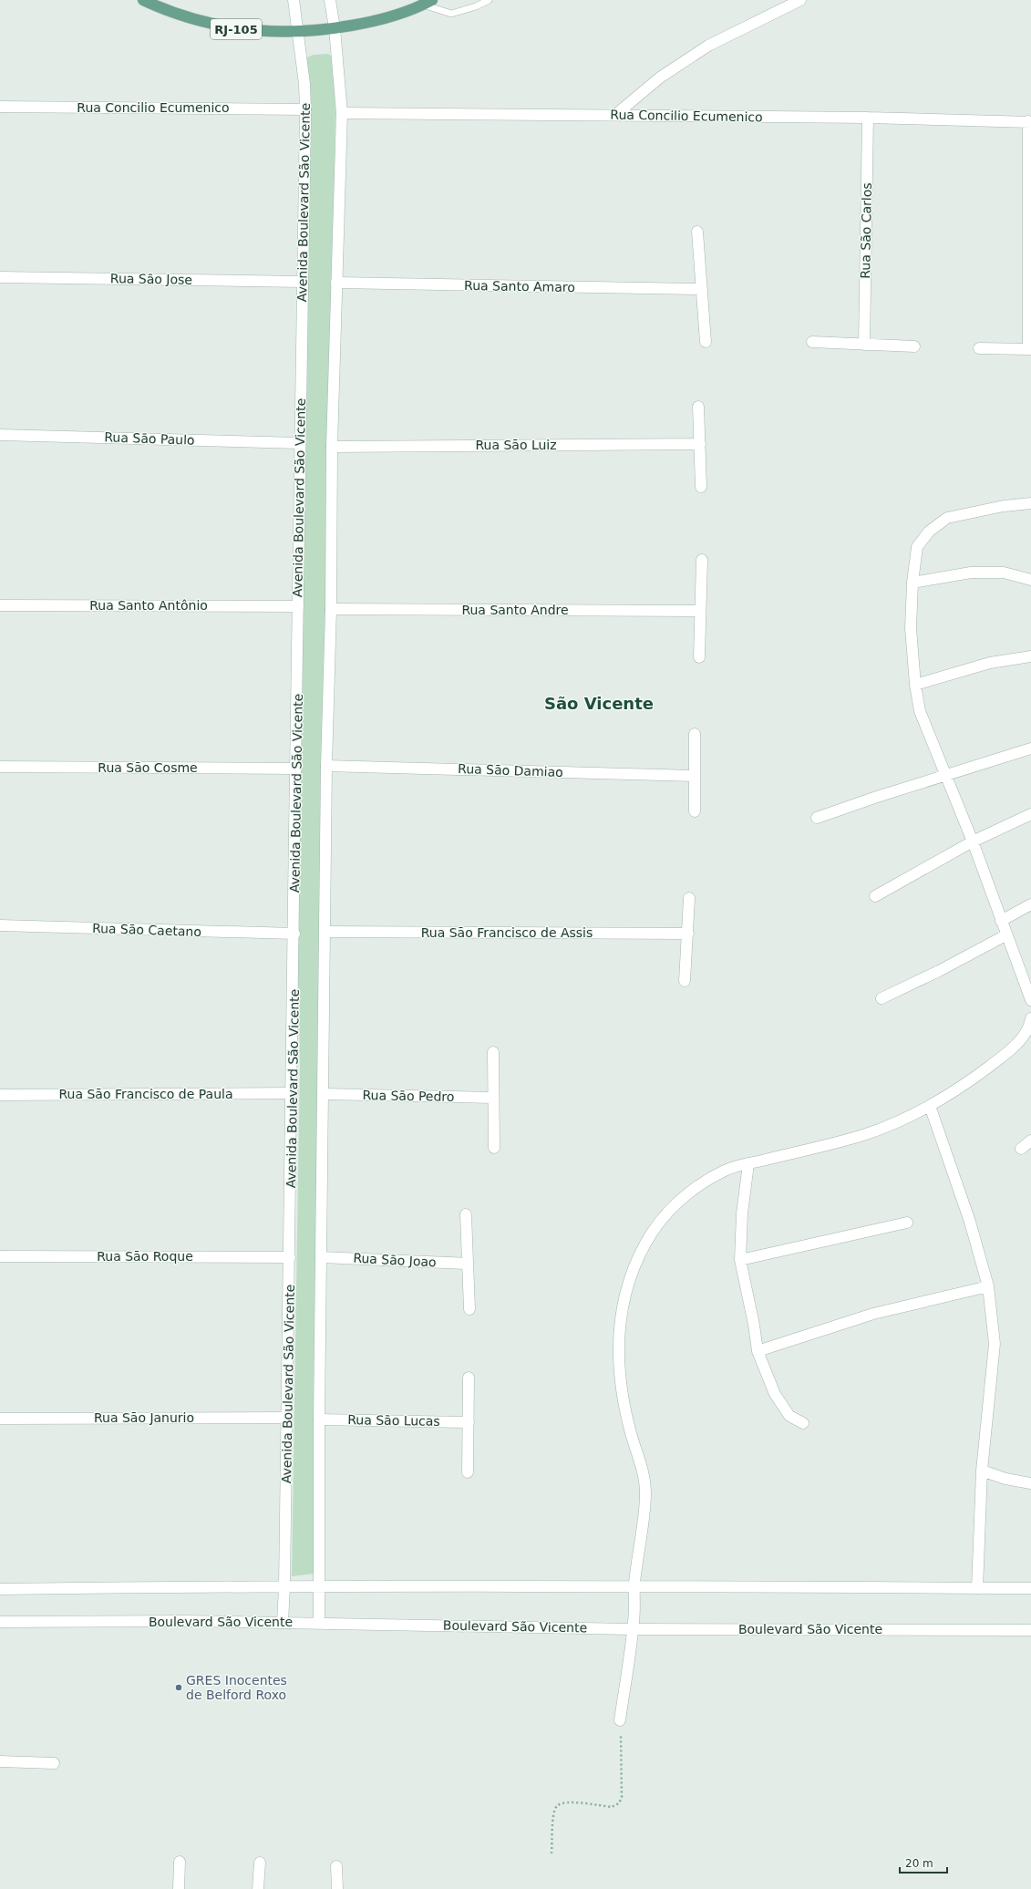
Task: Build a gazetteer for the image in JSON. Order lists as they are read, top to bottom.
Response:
{
  "streets": {
    "main road": ["RJ-105"],
    "street": [
      "Rua Concilio Ecumenico",
      "Avenida Boulevard São Vicente",
      "Rua São Carlos",
      "Rua Sāo Jose",
      "Rua Santo Amaro",
      "Rua Sāo Paulo",
      "Rua Sāo Luiz",
      "Rua Santo Antônio",
      "Rua Santo Andre",
      "Rua Sāo Cosme",
      "Rua Sāo Damiao",
      "Rua Sāo Caetano",
      "Rua Sāo Francisco de Assis",
      "Rua Sāo Francisco de Paula",
      "Rua Sāo Pedro",
      "Rua Sāo Roque",
      "Rua Sāo Joao",
      "Rua Sāo Janurio",
      "Rua Sāo Lucas",
      "Boulevard São Vicente"
    ]
  },
  "crossings": [
    ["RJ-105", "Avenida Boulevard São Vicente"],
    ["Rua Concilio Ecumenico", "Avenida Boulevard São Vicente"],
    ["Rua Concilio Ecumenico", "Rua São Carlos"],
    ["Avenida Boulevard São Vicente", "Rua Sāo Jose"],
    ["Avenida Boulevard São Vicente", "Rua Sāo Paulo"],
    ["Avenida Boulevard São Vicente", "Rua Santo Antônio"],
    ["Avenida Boulevard São Vicente", "Rua Sāo Cosme"],
    ["Avenida Boulevard São Vicente", "Rua Sāo Caetano"],
    ["Avenida Boulevard São Vicente", "Rua Sāo Francisco de Paula"],
    ["Avenida Boulevard São Vicente", "Rua Sāo Roque"],
    ["Avenida Boulevard São Vicente", "Rua Sāo Janurio"],
    ["Avenida Boulevard São Vicente", "Boulevard São Vicente"]
  ],
  "districts": ["São Vicente"],
  "places": ["GRES Inocentes de Belford Roxo"],
  "scale_bar": "20 m"
}
